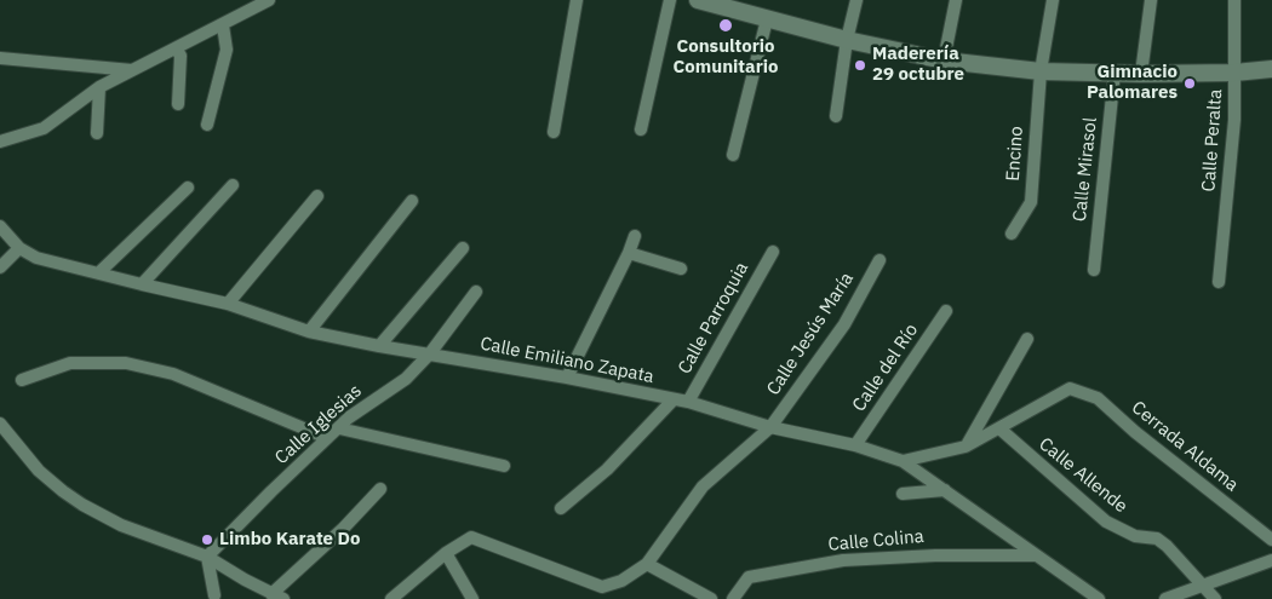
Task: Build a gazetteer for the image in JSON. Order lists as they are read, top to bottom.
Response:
{
  "streets": {
    "street": [
      "Calle Peralta",
      "Encino",
      "Calle Mirasol",
      "Calle Parroquia",
      "Calle Jesús María",
      "Calle Emiliano Zapata",
      "Calle del Río",
      "Calle Iglesias",
      "Cerrada Aldama",
      "Calle Allende",
      "Calle Colina"
    ]
  },
  "crossings": [
    ["Calle Parroquia", "Calle Emiliano Zapata"],
    ["Calle Jesús María", "Calle Emiliano Zapata"],
    ["Calle Emiliano Zapata", "Calle del Río"],
    ["Calle Emiliano Zapata", "Calle Iglesias"],
    ["Calle Emiliano Zapata", "Calle Colina"],
    ["Cerrada Aldama", "Calle Allende"]
  ],
  "places": [
    "Consultorio Comunitario",
    "Maderería 29 octubre",
    "Gimnacio Palomares",
    "Limbo Karate Do"
  ]
}
